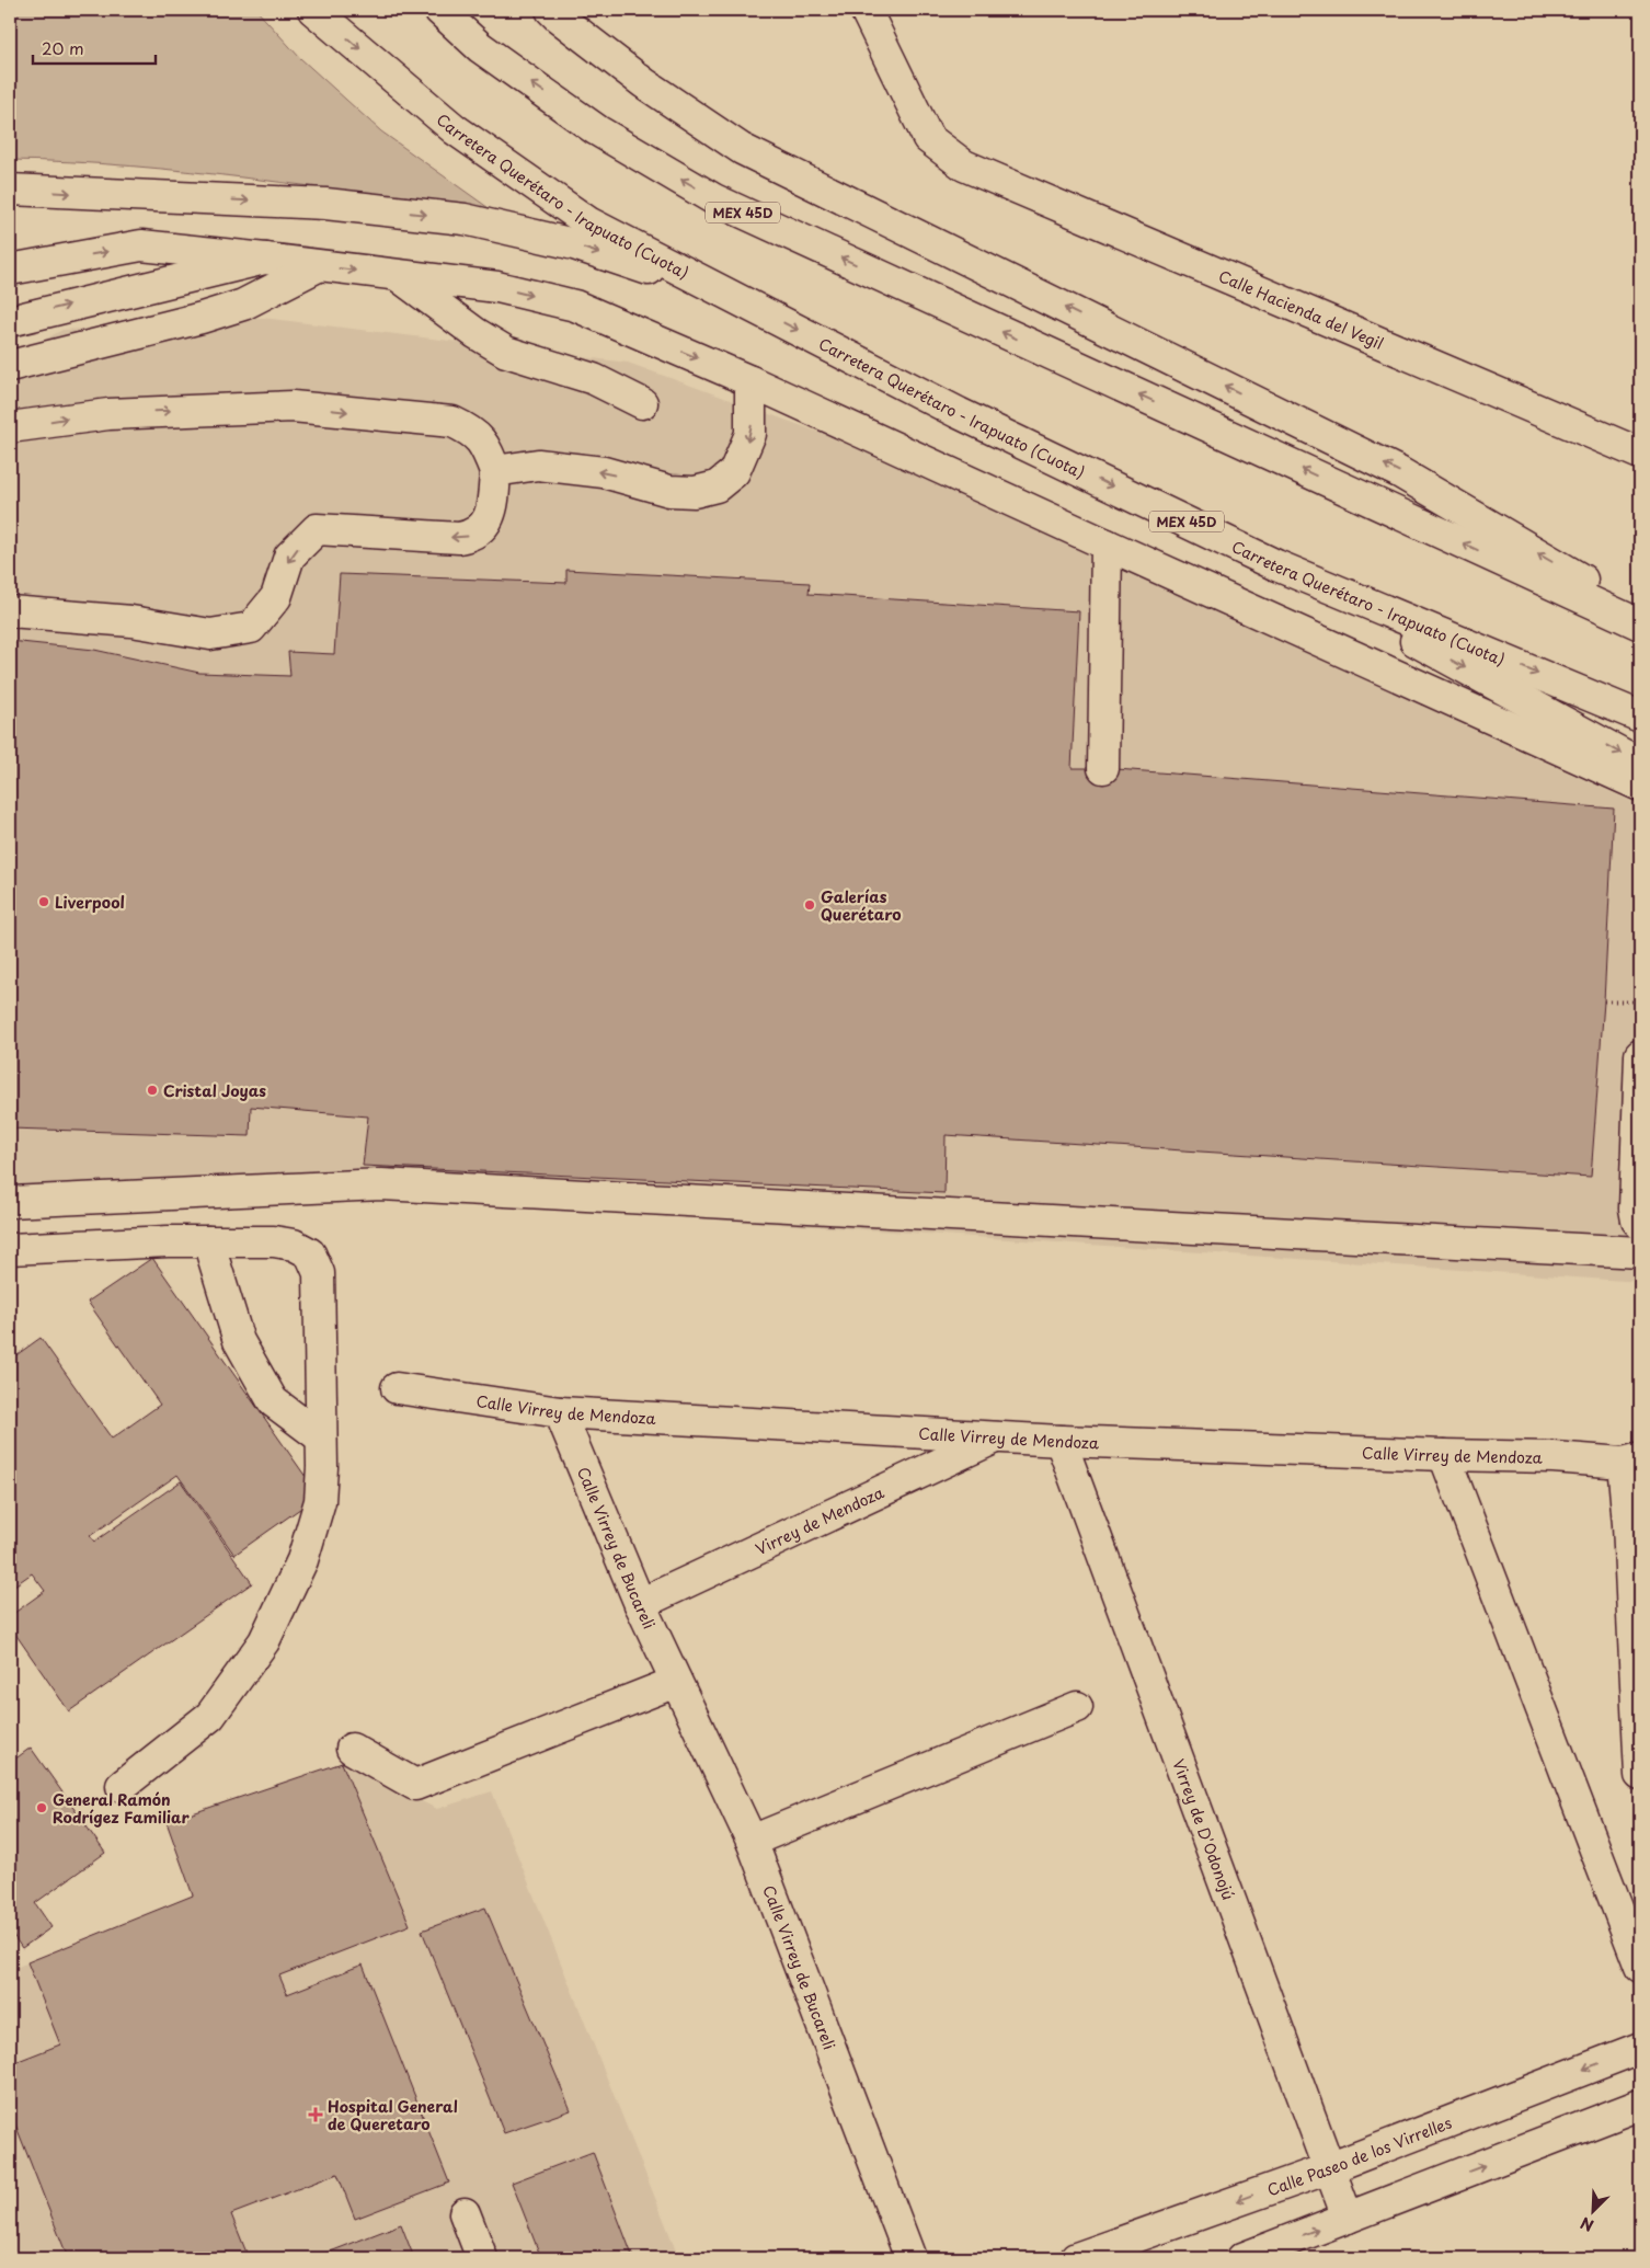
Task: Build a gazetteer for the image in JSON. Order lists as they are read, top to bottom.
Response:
{
  "streets": {
    "main road": [
      "Carretera Querétaro - Irapuato (Cuota)",
      "MEX 45D",
      "Calle Hacienda del Vegil",
      "Calle Virrey de Mendoza",
      "Virrey de Mendoza",
      "Calle Virrey de Bucareli",
      "Virrey de D'Odonojú",
      "Calle Paseo de los Virrelles"
    ]
  },
  "crossings": [
    ["Calle Virrey de Mendoza", "Virrey de Mendoza"],
    ["Calle Virrey de Mendoza", "Calle Virrey de Bucareli"],
    ["Calle Virrey de Mendoza", "Virrey de D'Odonojú"],
    ["Virrey de Mendoza", "Calle Virrey de Bucareli"],
    ["Virrey de D'Odonojú", "Calle Paseo de los Virrelles"]
  ],
  "places": {
    "other": [
      "Liverpool",
      "Galerías Querétaro",
      "Cristal Joyas",
      "General Ramón Rodrígez Familiar"
    ],
    "health": ["Hospital General de Queretaro"]
  },
  "scale_bar": "20 m",
  "north": "bottom left"
}
